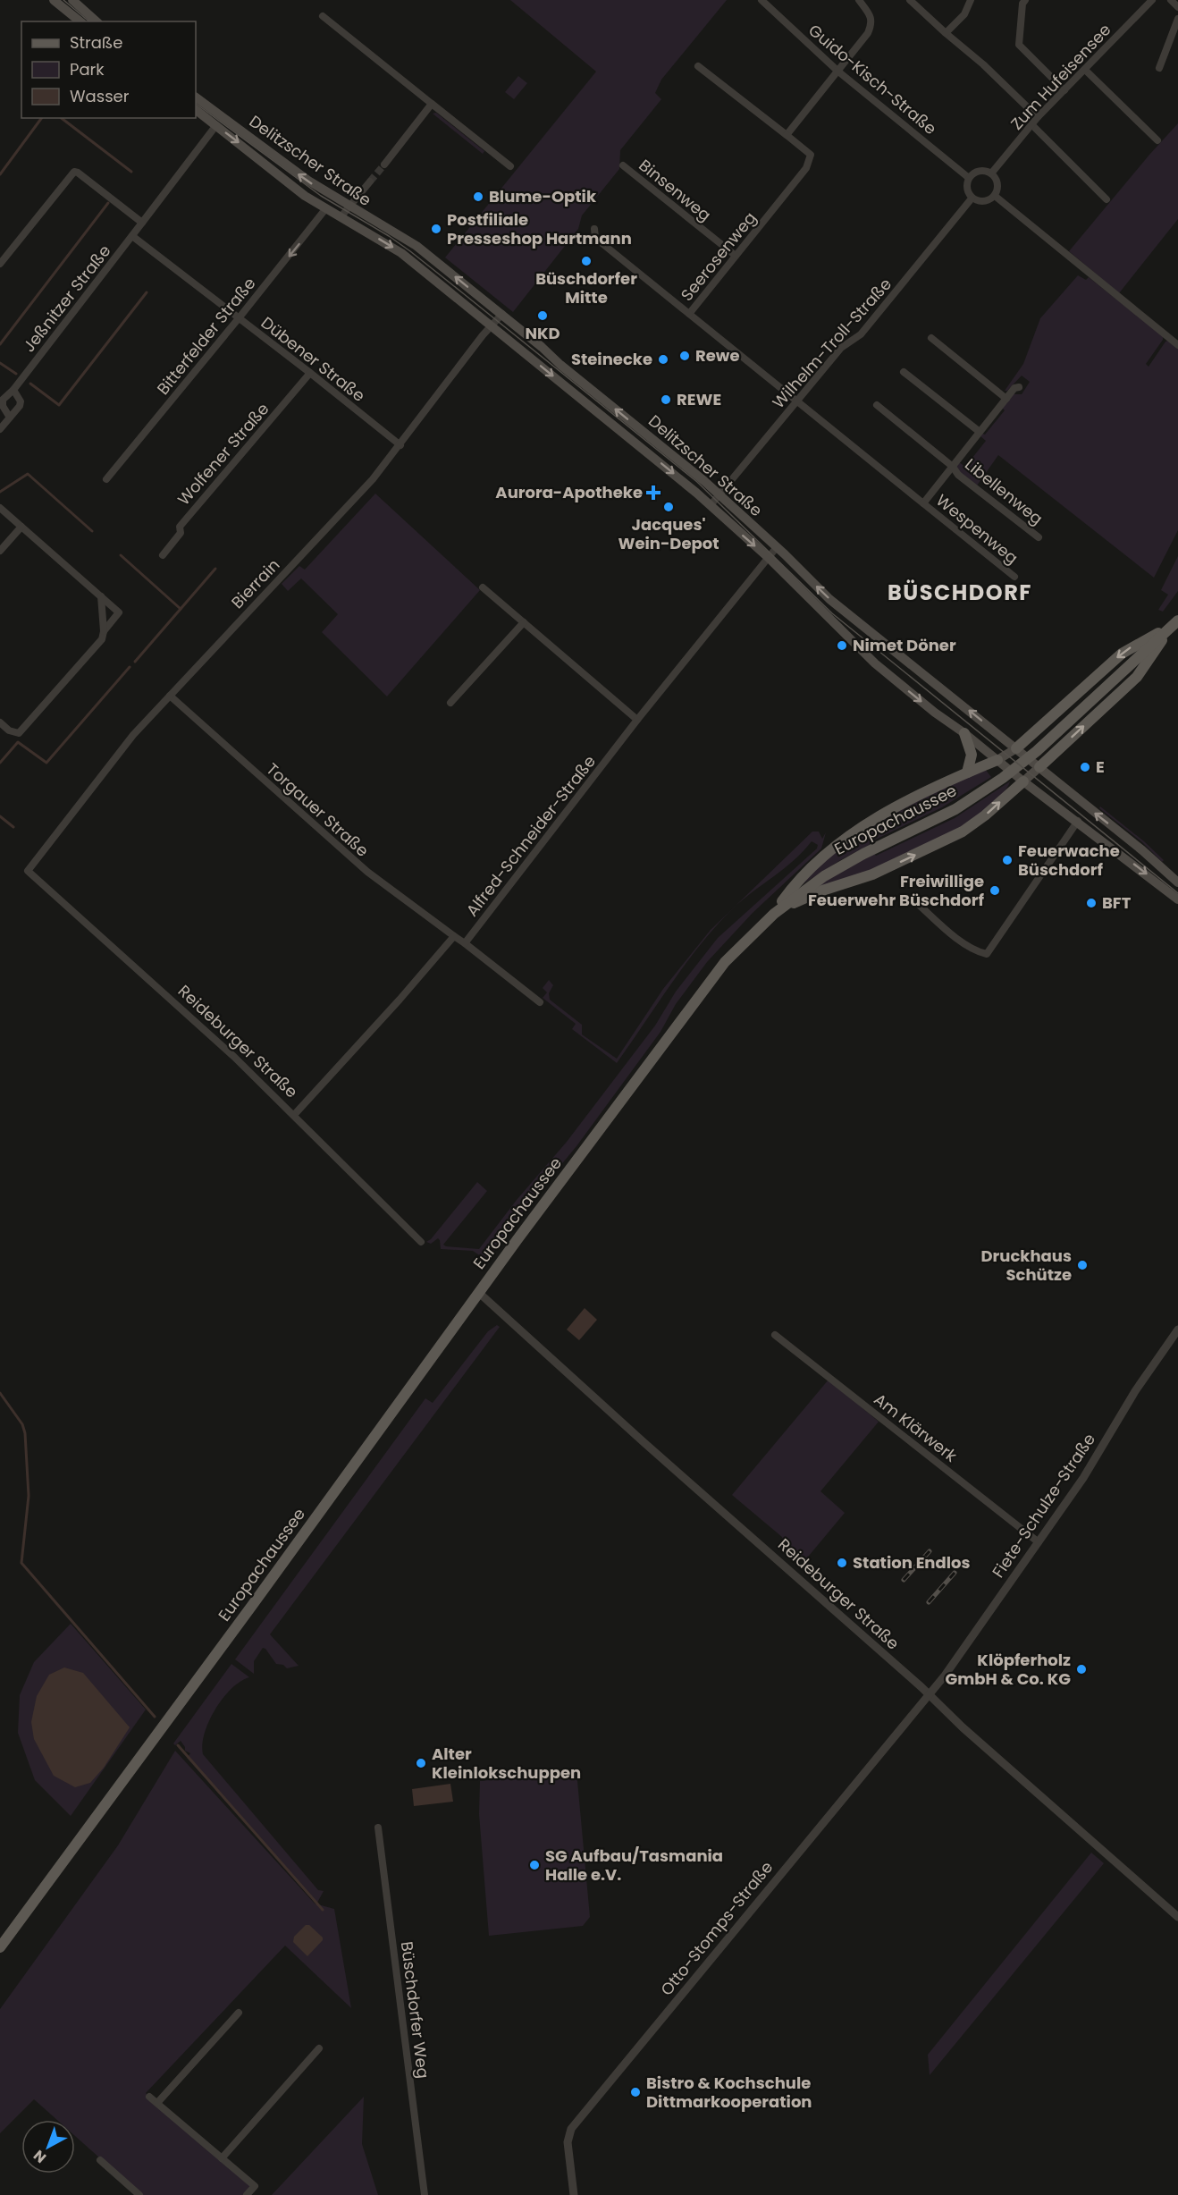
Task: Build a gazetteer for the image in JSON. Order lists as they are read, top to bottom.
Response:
{
  "streets": {
    "main road": ["Delitzscher Straße", "Europachaussee"],
    "street": [
      "Zum Hufeisensee",
      "Guido-Kisch-Straße",
      "Binsenweg",
      "Seerosenweg",
      "Jeßnitzer Straße",
      "Bitterfelder Straße",
      "Wilhelm-Troll-Straße",
      "Dübener Straße",
      "Wolfener Straße",
      "Libellenweg",
      "Wespenweg",
      "Bierrain",
      "Torgauer Straße",
      "Alfred-Schneider-Straße",
      "Reideburger Straße",
      "Am Klärwerk",
      "Fiete-Schulze-Straße",
      "Otto-Stomps-Straße",
      "Büschdorfer Weg"
    ]
  },
  "crossings": [
    ["Zum Hufeisensee", "Guido-Kisch-Straße"],
    ["Zum Hufeisensee", "Wilhelm-Troll-Straße"],
    ["Guido-Kisch-Straße", "Wilhelm-Troll-Straße"],
    ["Delitzscher Straße", "Jeßnitzer Straße"],
    ["Delitzscher Straße", "Bitterfelder Straße"],
    ["Delitzscher Straße", "Wilhelm-Troll-Straße"],
    ["Delitzscher Straße", "Bierrain"],
    ["Delitzscher Straße", "Alfred-Schneider-Straße"],
    ["Binsenweg", "Seerosenweg"],
    ["Seerosenweg", "Wilhelm-Troll-Straße"],
    ["Seerosenweg", "Wespenweg"],
    ["Jeßnitzer Straße", "Dübener Straße"],
    ["Bitterfelder Straße", "Dübener Straße"],
    ["Dübener Straße", "Wolfener Straße"],
    ["Dübener Straße", "Bierrain"],
    ["Bierrain", "Torgauer Straße"],
    ["Bierrain", "Reideburger Straße"],
    ["Europachaussee", "Reideburger Straße"],
    ["Reideburger Straße", "Fiete-Schulze-Straße"],
    ["Reideburger Straße", "Otto-Stomps-Straße"],
    ["Am Klärwerk", "Fiete-Schulze-Straße"],
    ["Fiete-Schulze-Straße", "Otto-Stomps-Straße"]
  ],
  "one_way": ["Bitterfelder Straße"],
  "districts": ["BÜSCHDORF"],
  "places": {
    "other": [
      "Blume-Optik",
      "Postfiliale Presseshop Hartmann",
      "Büschdorfer Mitte",
      "NKD",
      "Rewe",
      "Steinecke",
      "REWE",
      "Jacques' Wein-Depot",
      "Nimet Döner",
      "E",
      "Feuerwache Büschdorf",
      "Freiwillige Feuerwehr Büschdorf",
      "BFT",
      "Druckhaus Schütze",
      "Station Endlos",
      "Klöpferholz GmbH & Co. KG",
      "Alter Kleinlokschuppen",
      "SG Aufbau/Tasmania Halle e.V.",
      "Bistro & Kochschule Dittmarkooperation"
    ],
    "health": ["Aurora-Apotheke"]
  },
  "legend": ["Straße", "Park", "Wasser"],
  "north": "bottom left"
}
